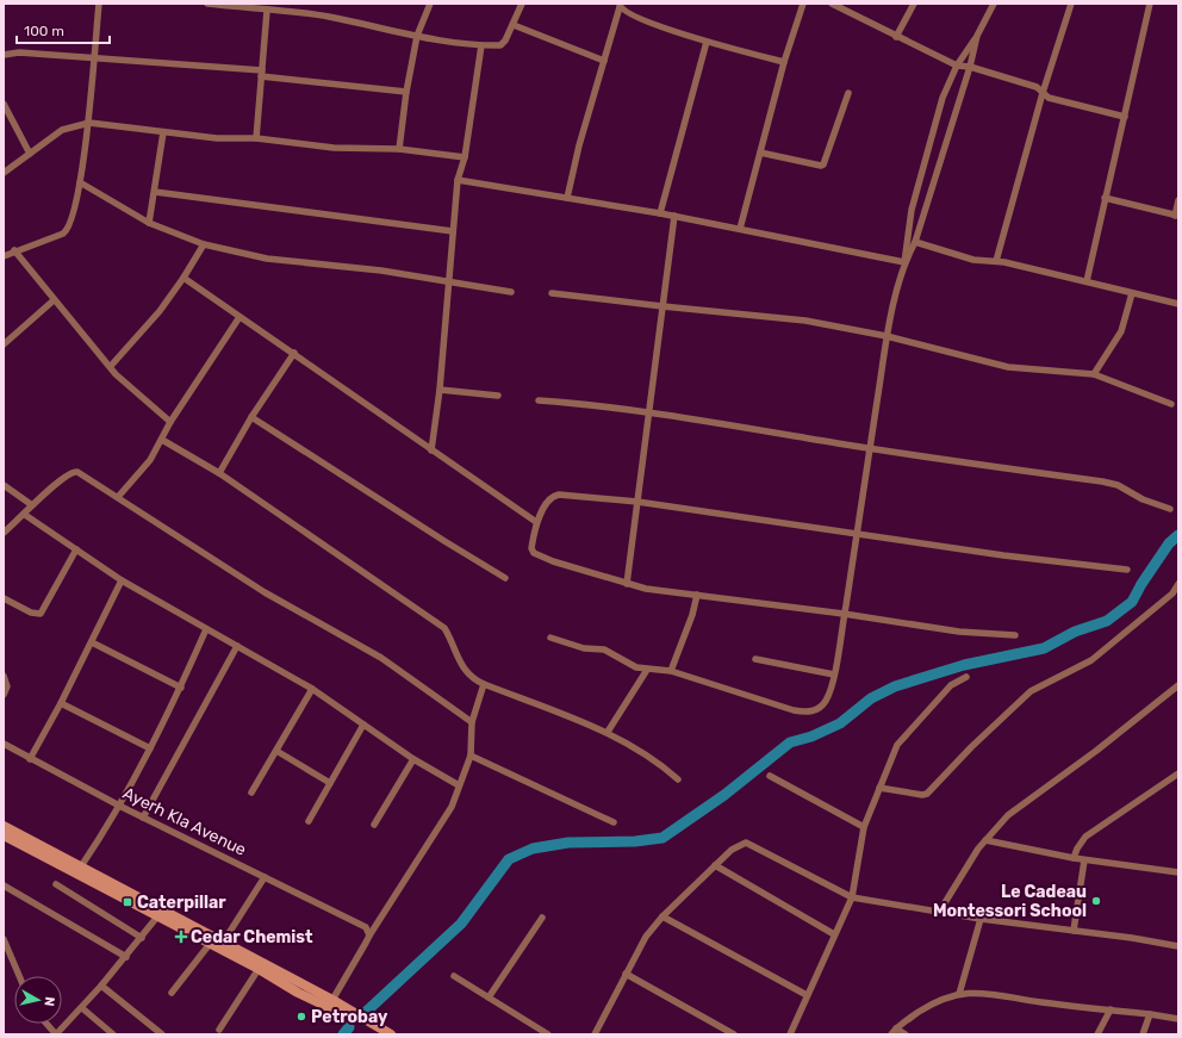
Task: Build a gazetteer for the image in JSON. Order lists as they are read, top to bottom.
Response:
{
  "streets": {
    "street": ["Ayerh Kla Avenue"]
  },
  "places": {
    "other": ["Le Cadeau Montessori School", "Petrobay"],
    "transit": ["Caterpillar"],
    "health": ["Cedar Chemist"]
  },
  "scale_bar": "100 m",
  "north": "right"
}
